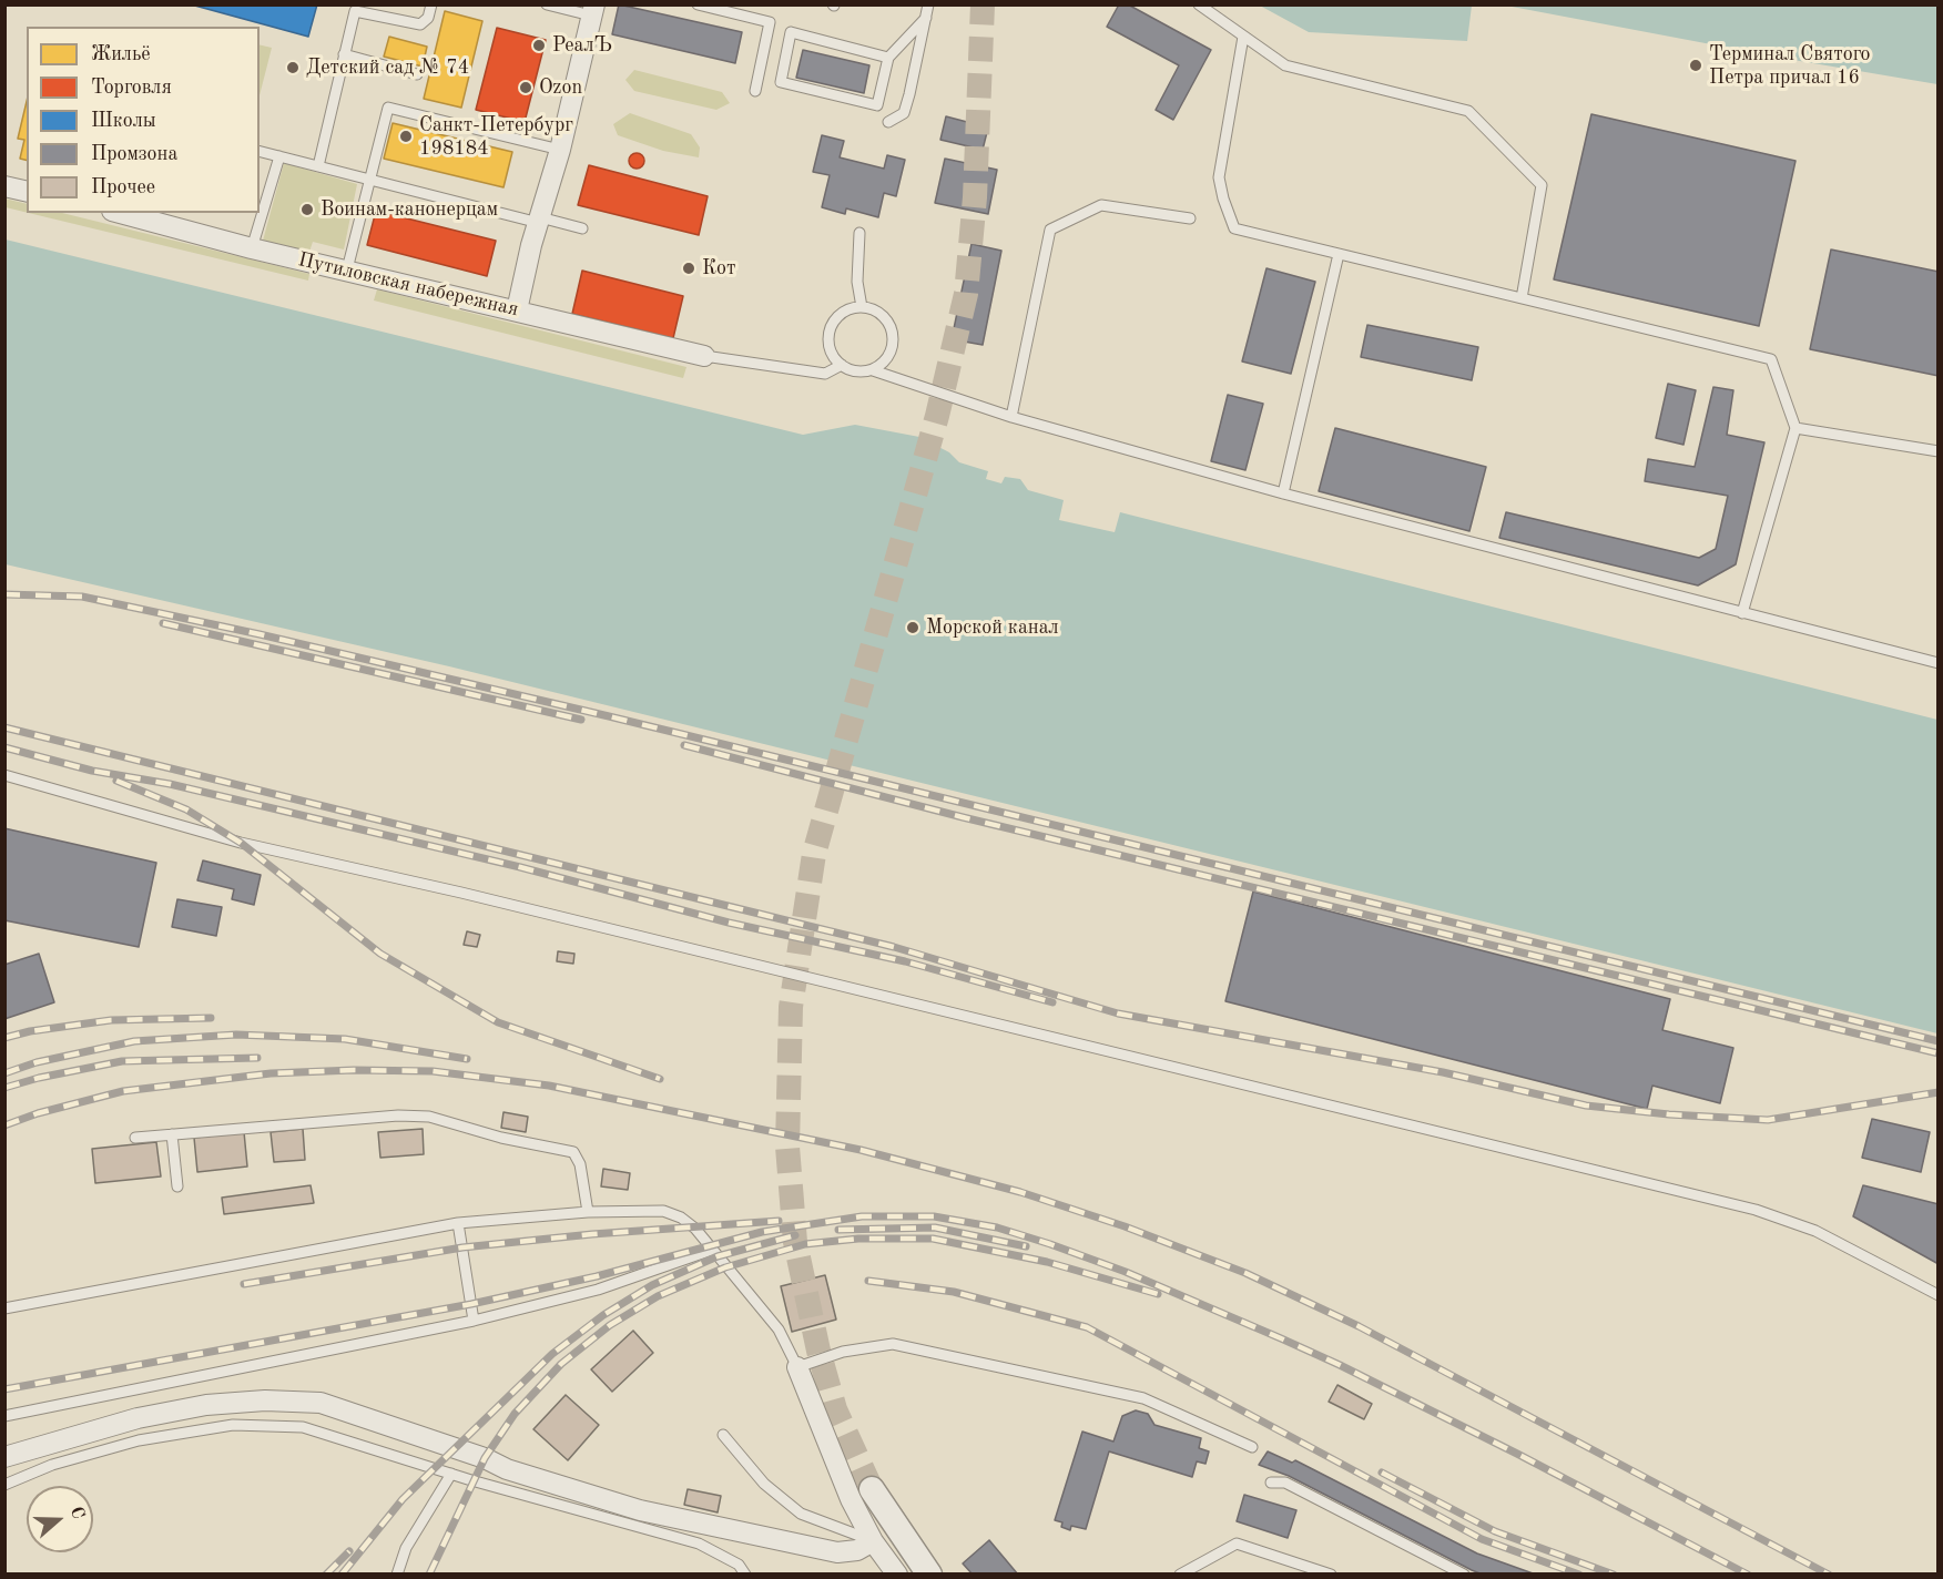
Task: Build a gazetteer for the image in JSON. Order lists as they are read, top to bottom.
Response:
{
  "streets": {
    "street": ["Путиловская набережная"]
  },
  "places": [
    "РеалЪ",
    "Терминал Святого Петра причал 16",
    "Детский сад № 74",
    "Ozon",
    "Санкт-Петербург 198184",
    "Воинам-канонерцам",
    "Кот",
    "Морской канал"
  ],
  "legend": [
    "Жильё",
    "Торговля",
    "Школы",
    "Промзона",
    "Прочее"
  ],
  "north": "right"
}
